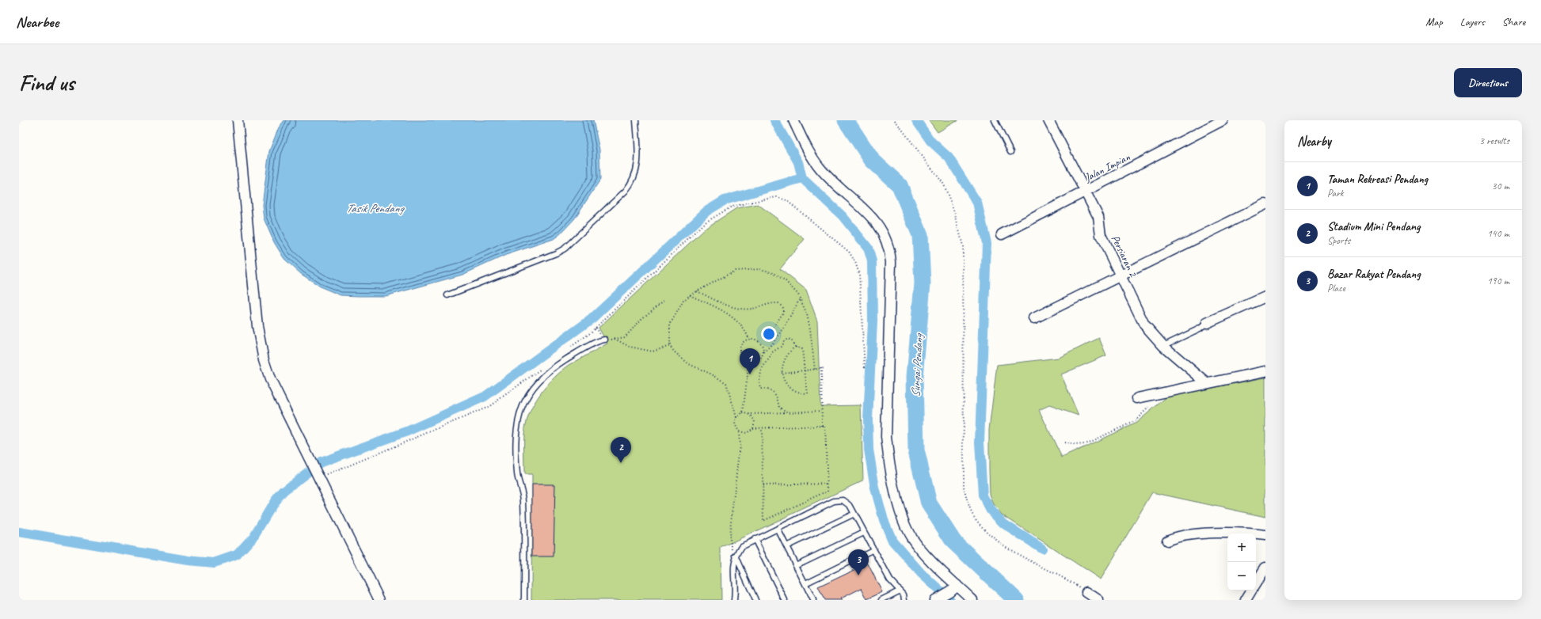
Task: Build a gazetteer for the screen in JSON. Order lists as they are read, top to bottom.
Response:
{
  "streets": {
    "street": ["Jalan Impian", "Persiaran 2"]
  },
  "crossings": [
    ["Jalan Impian", "Persiaran 2"]
  ],
  "water": ["Tasik Pendang", "Sungai Pendang"],
  "page": {
    "header": "Nearbee",
    "nav": ["Map", "Layers", "Share"],
    "buttons": "Directions",
    "title": "Find us",
    "heading": ["Nearby", "3 results"],
    "list": [
      {
        "mark": "1",
        "name": "Taman Rekreasi Pendang",
        "note": "Park",
        "value": "30 m"
      },
      {
        "mark": "2",
        "name": "Stadium Mini Pendang",
        "note": "Sports",
        "value": "140 m"
      },
      {
        "mark": "3",
        "name": "Bazar Rakyat Pendang",
        "note": "Place",
        "value": "190 m"
      }
    ],
    "pins": ["1", "2", "3"],
    "map_buttons": ["+", "−"]
  }
}
